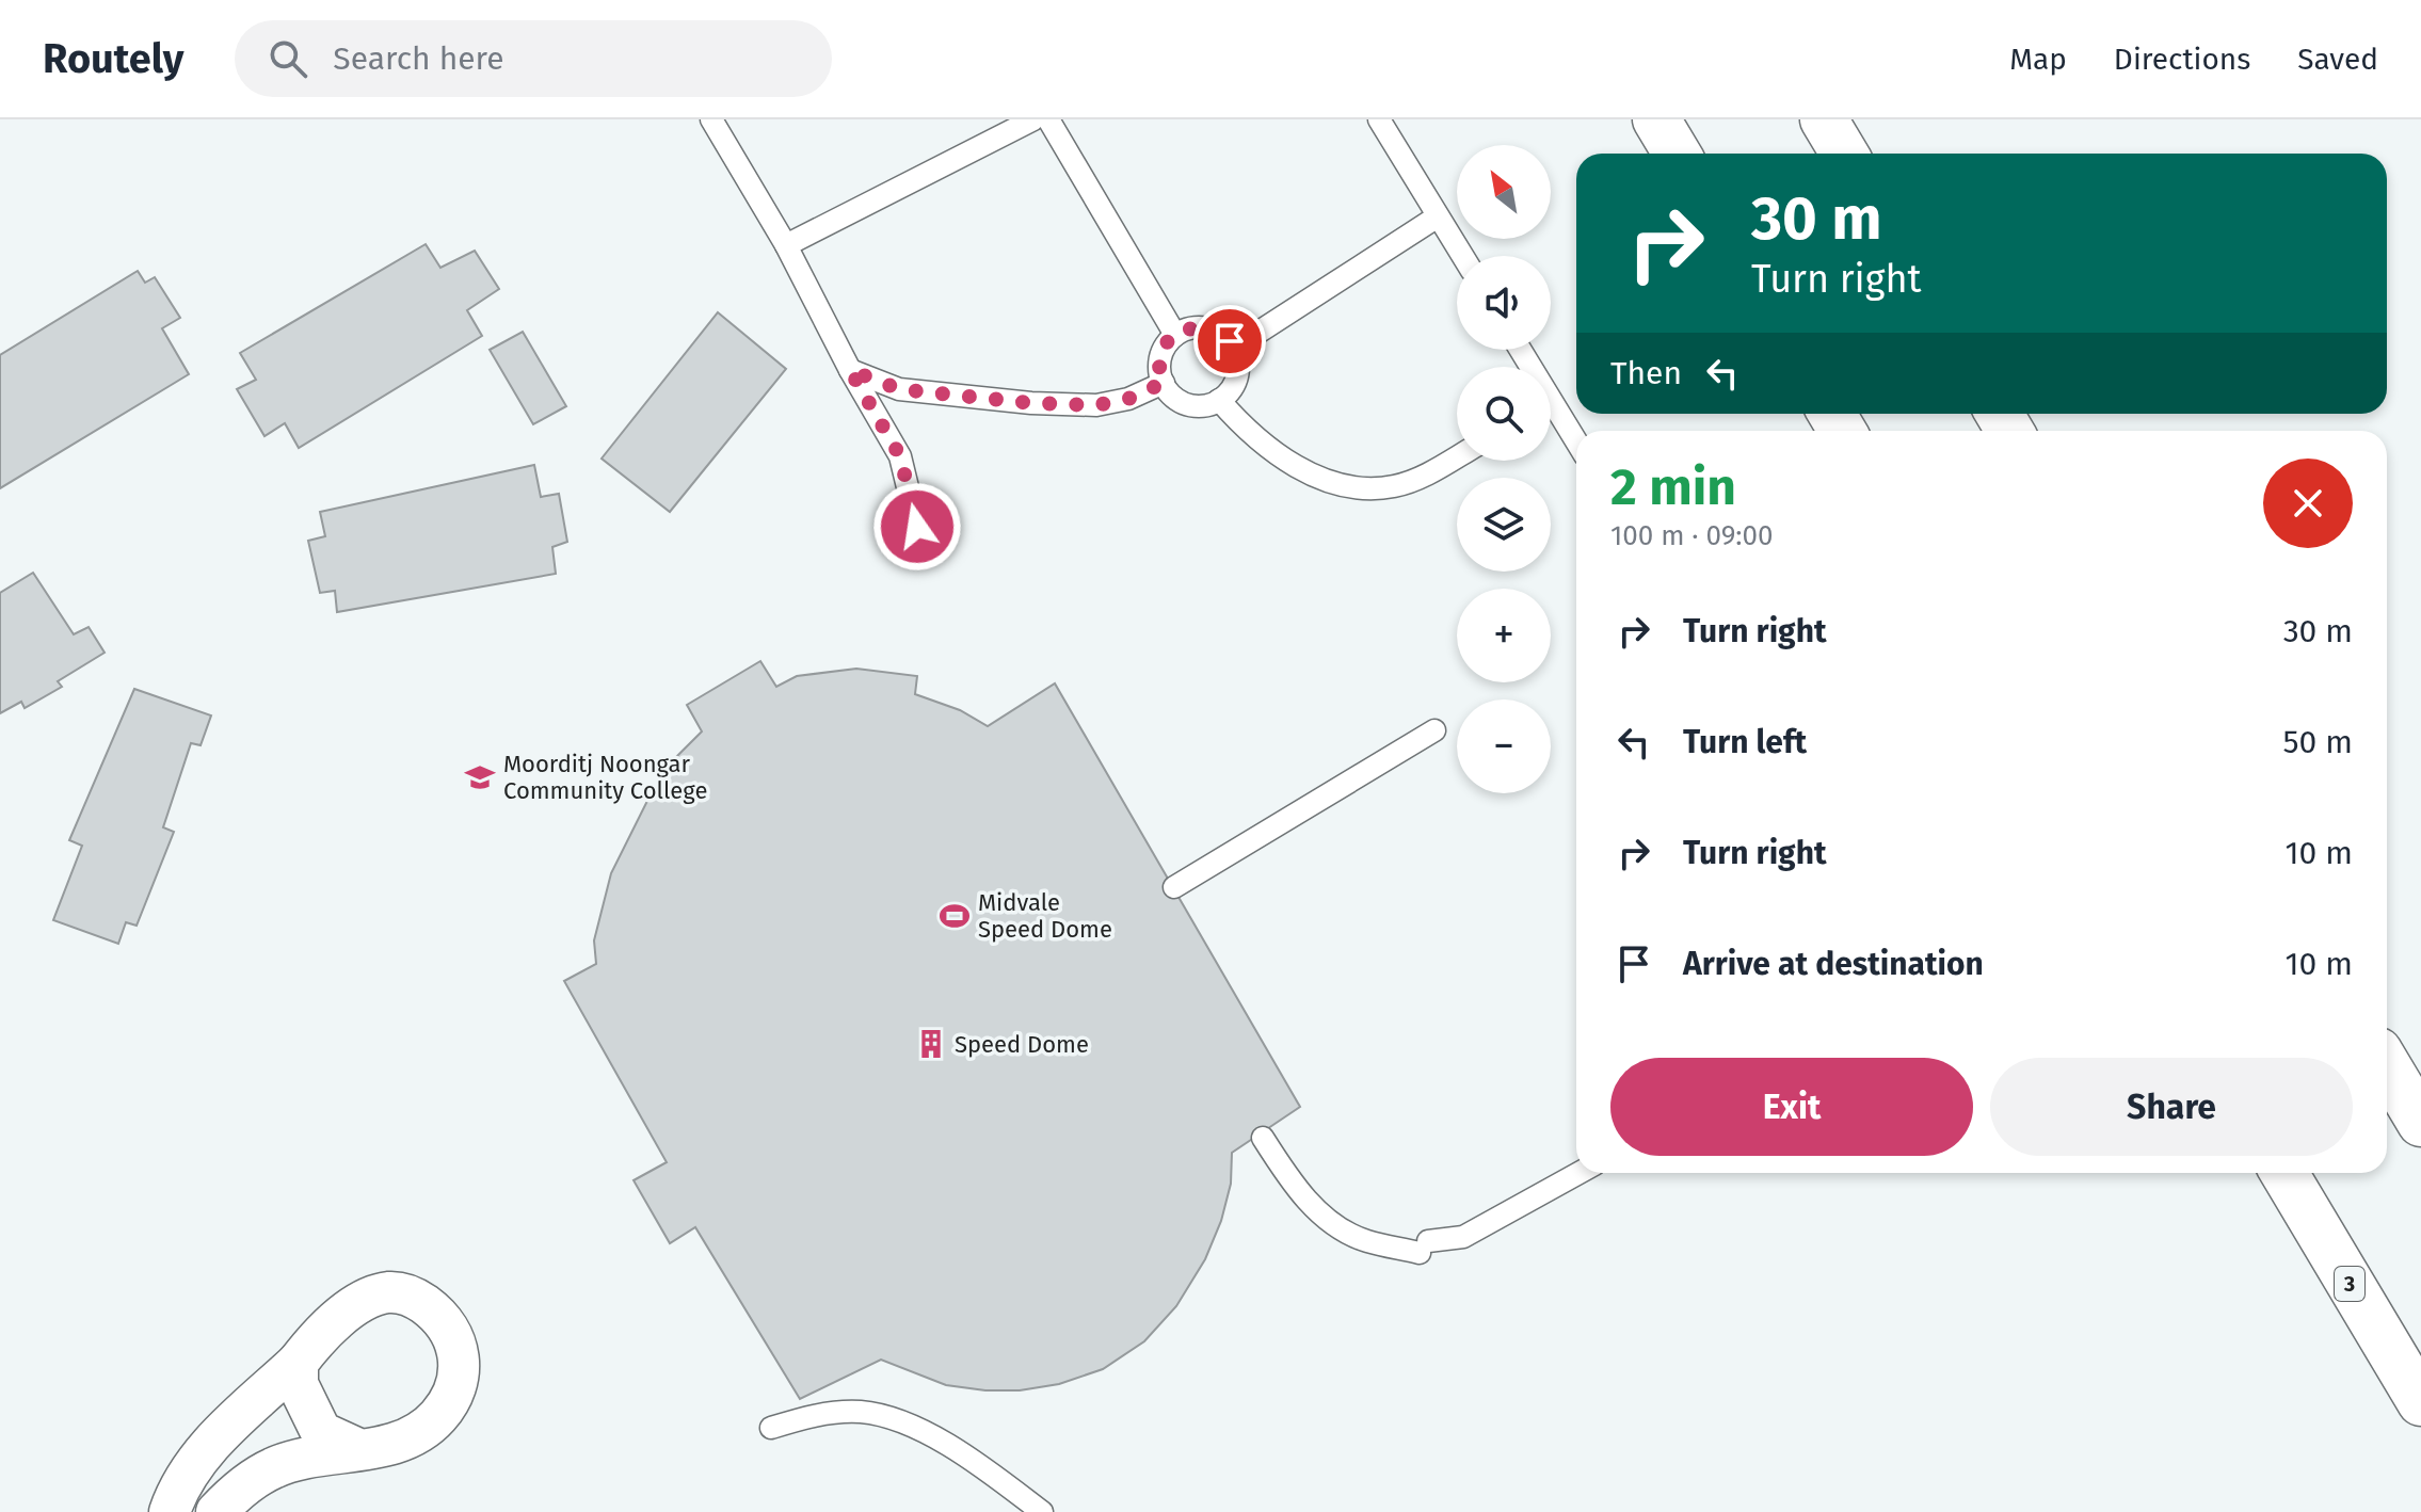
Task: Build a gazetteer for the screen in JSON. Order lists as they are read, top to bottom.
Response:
{
  "streets": {
    "highway": ["3"]
  },
  "places": {
    "school or university": ["Moorditj Noongar Community College"],
    "sports": ["Midvale Speed Dome"],
    "building": ["Speed Dome"]
  },
  "north": "top left",
  "page": {
    "header": "Routely",
    "search": "Search here",
    "nav": ["Map", "Directions", "Saved"],
    "map_buttons": ["+", "−"],
    "turn": ["30 m", "Turn right"],
    "then": "Then",
    "heading": ["2 min", "100 m · 09:00"],
    "list": [
      {
        "name": "Turn right",
        "value": "30 m"
      },
      {
        "name": "Turn left",
        "value": "50 m"
      },
      {
        "name": "Turn right",
        "value": "10 m"
      },
      {
        "name": "Arrive at destination",
        "value": "10 m"
      }
    ],
    "buttons": ["Exit", "Share"]
  }
}
